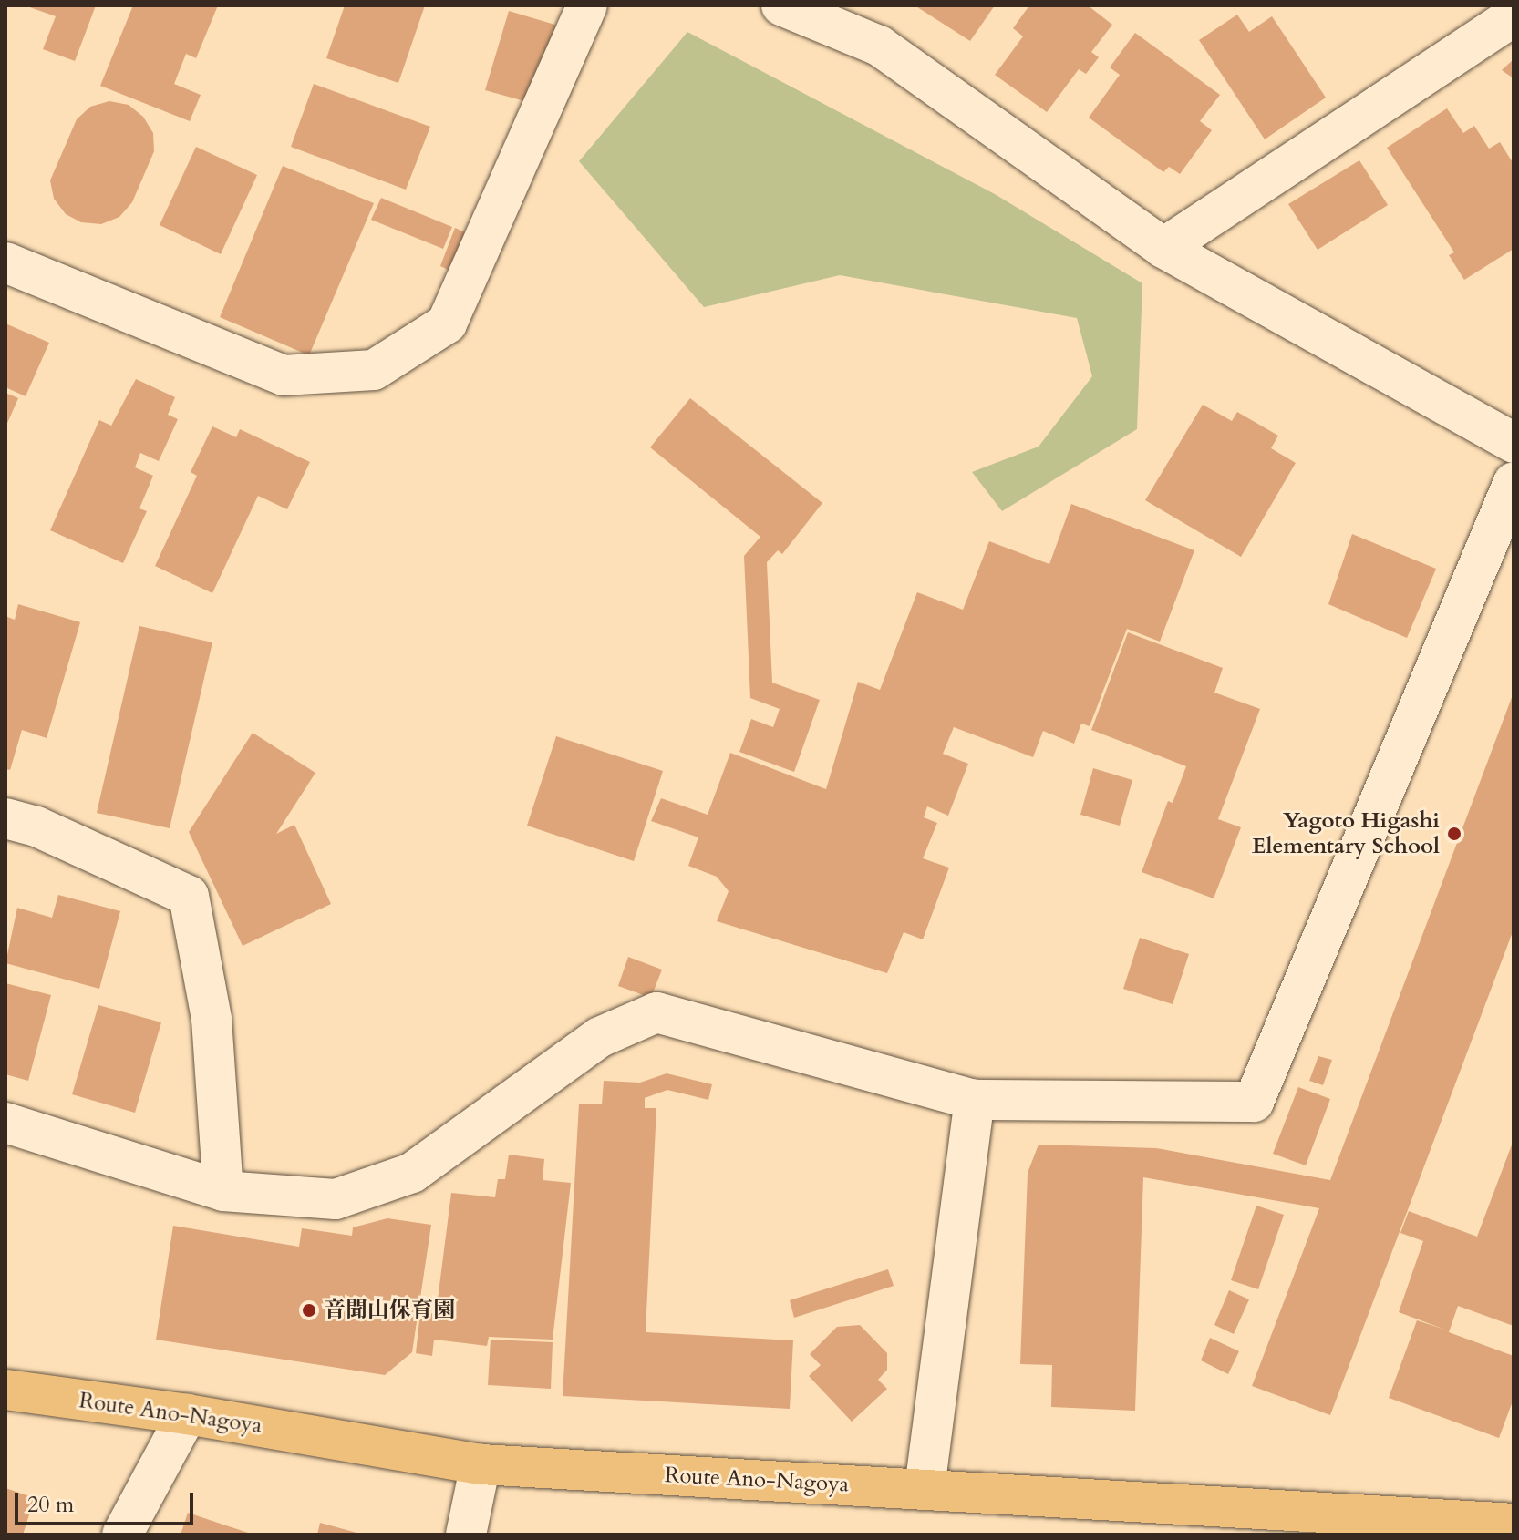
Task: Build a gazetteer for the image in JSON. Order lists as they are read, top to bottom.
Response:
{
  "streets": {
    "main road": ["Route Ano-Nagoya"]
  },
  "places": ["Yagoto Higashi Elementary School", "音聞山保育園"],
  "scale_bar": "20 m"
}
